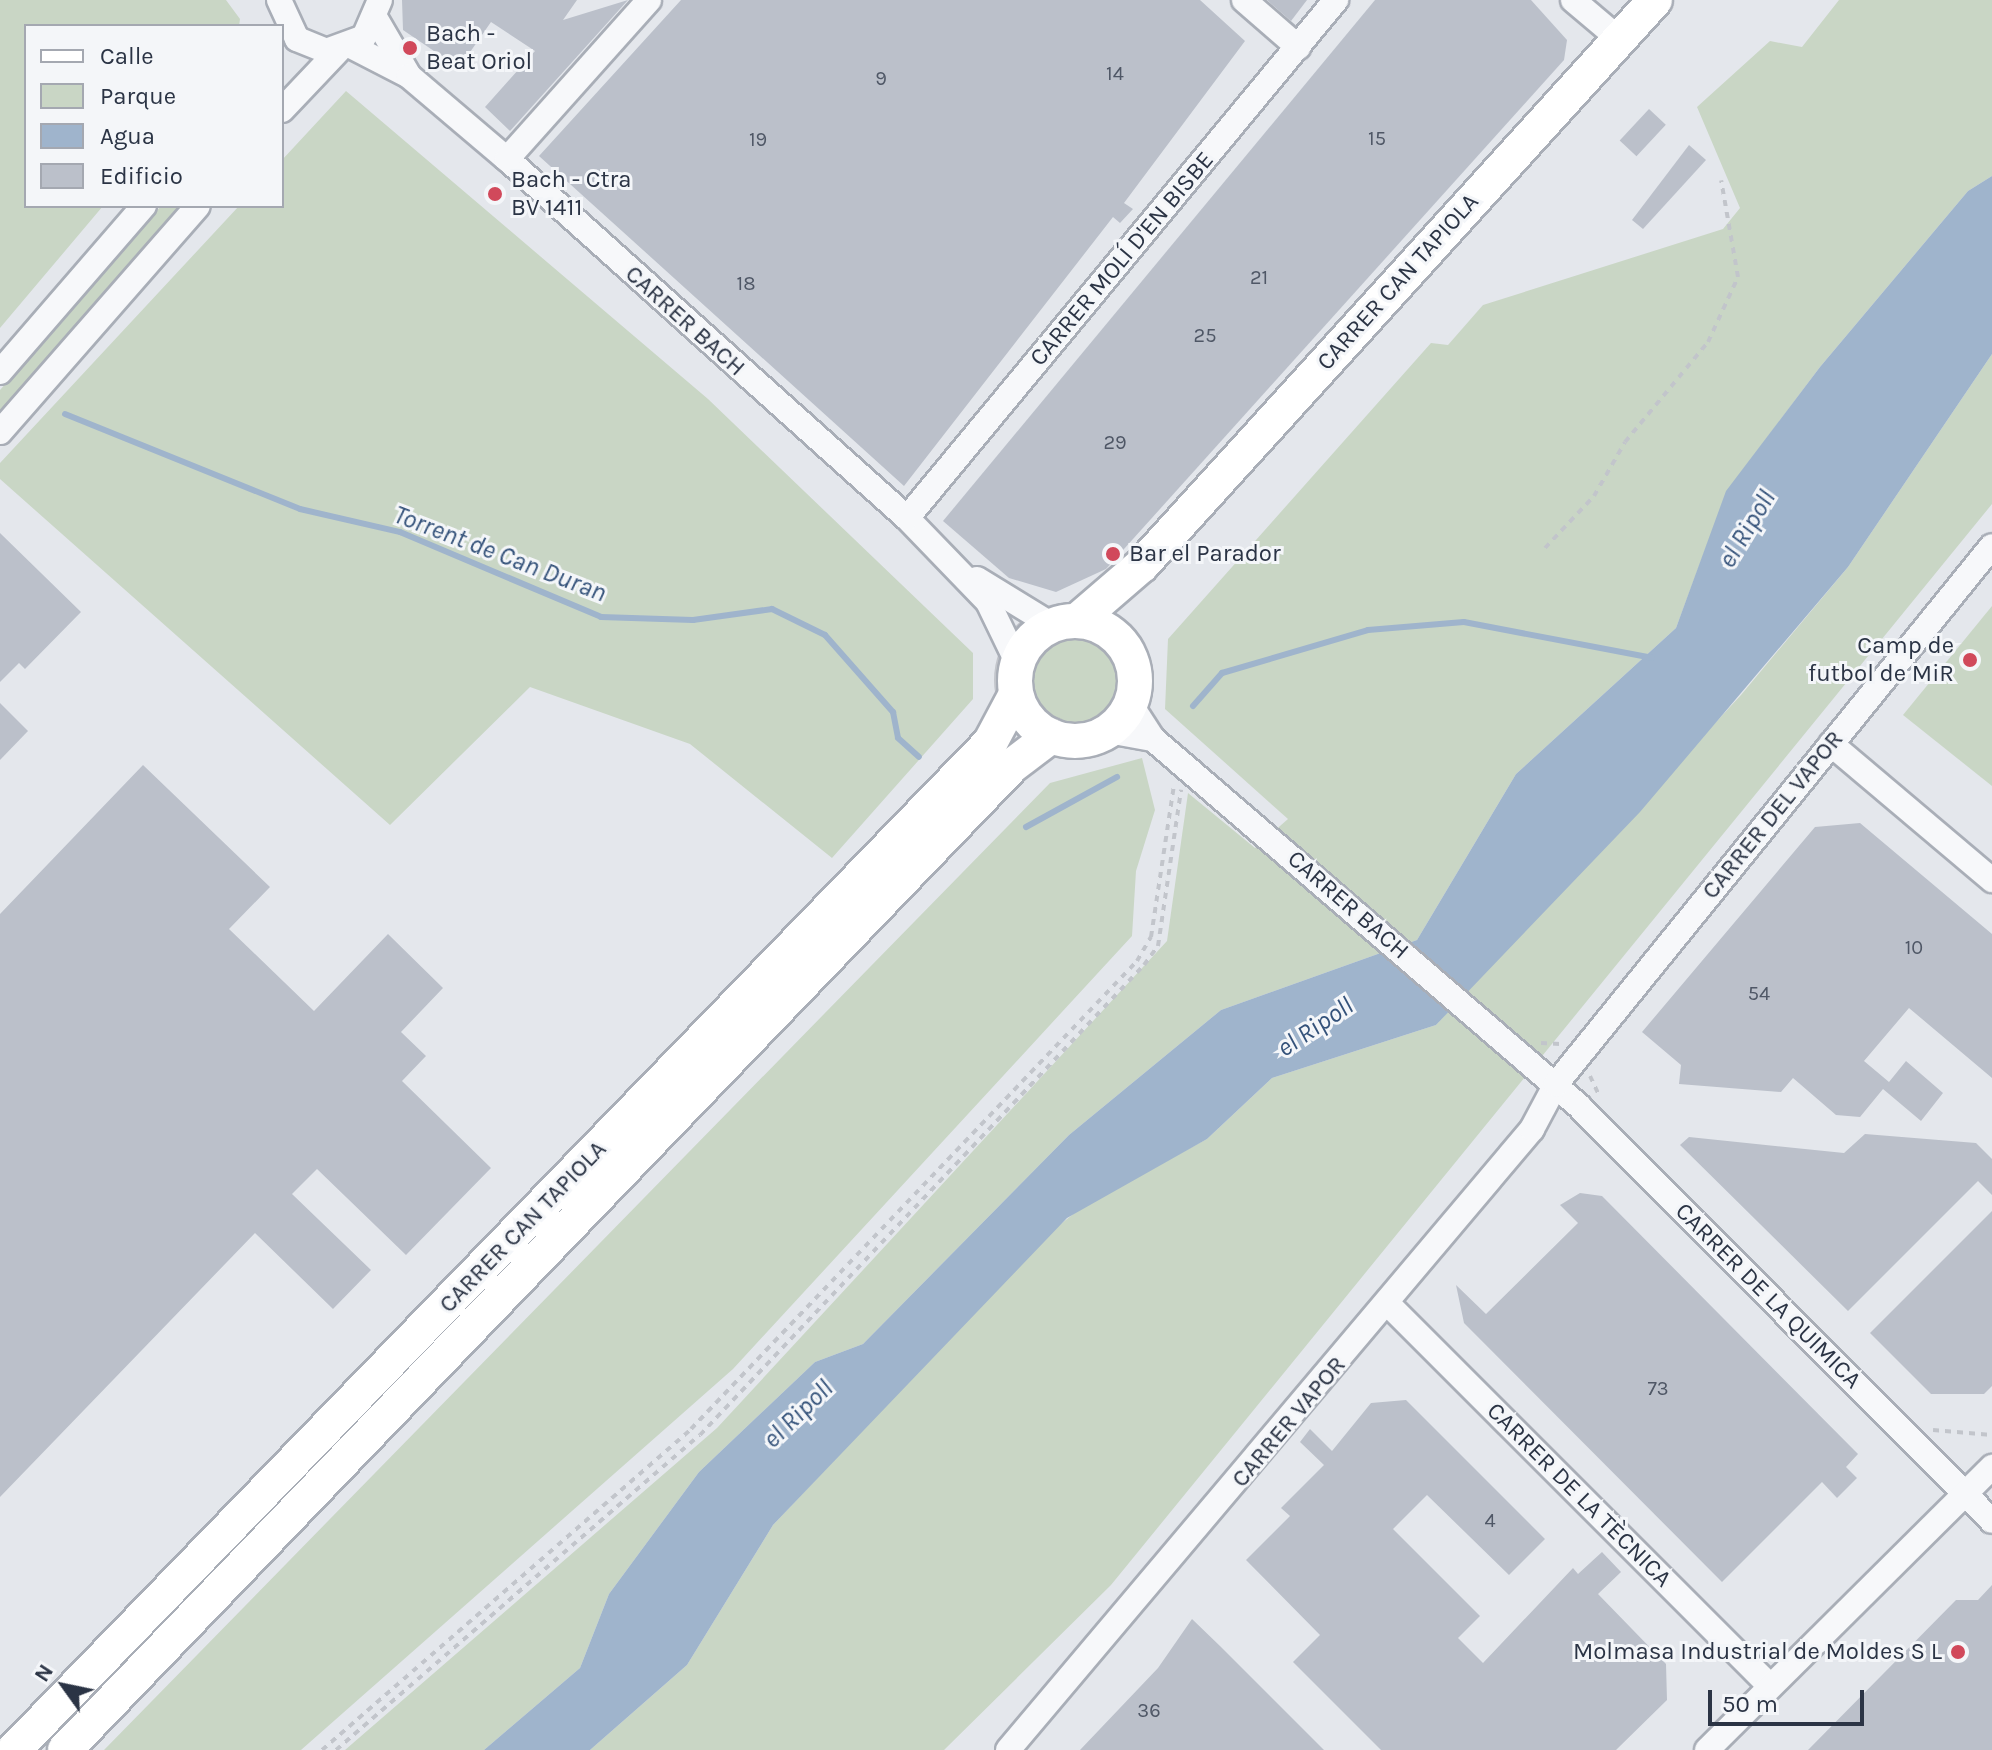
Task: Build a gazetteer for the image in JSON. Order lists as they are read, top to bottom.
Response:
{
  "streets": {
    "street": [
      "CARRER MOLÍ D'EN BISBE",
      "CARRER CAN TAPIOLA",
      "CARRER BACH",
      "CARRER DEL VAPOR",
      "CARRER DE LA QUIMICA",
      "CARRER VAPOR",
      "CARRER DE LA TÈCNICA"
    ]
  },
  "crossings": [
    ["CARRER MOLÍ D'EN BISBE", "CARRER BACH"],
    ["CARRER CAN TAPIOLA", "CARRER BACH"],
    ["CARRER BACH", "CARRER DEL VAPOR"],
    ["CARRER BACH", "CARRER DE LA QUIMICA"],
    ["CARRER BACH", "CARRER VAPOR"],
    ["CARRER DEL VAPOR", "CARRER DE LA QUIMICA"],
    ["CARRER DEL VAPOR", "CARRER VAPOR"],
    ["CARRER DE LA QUIMICA", "CARRER VAPOR"],
    ["CARRER VAPOR", "CARRER DE LA TÈCNICA"]
  ],
  "water": ["el Ripoll", "Torrent de Can Duran"],
  "places": [
    "Bach - Beat Oriol",
    "Bach - Ctra BV 1411",
    "Bar el Parador",
    "Camp de futbol de MiR",
    "Molmasa Industrial de Moldes S L"
  ],
  "house_numbers": [
    "14",
    "9",
    "15",
    "19",
    "21",
    "18",
    "25",
    "29",
    "10",
    "54",
    "73",
    "4",
    "36"
  ],
  "legend": [
    "Calle",
    "Parque",
    "Agua",
    "Edificio"
  ],
  "scale_bar": "50 m",
  "north": "top left"
}
